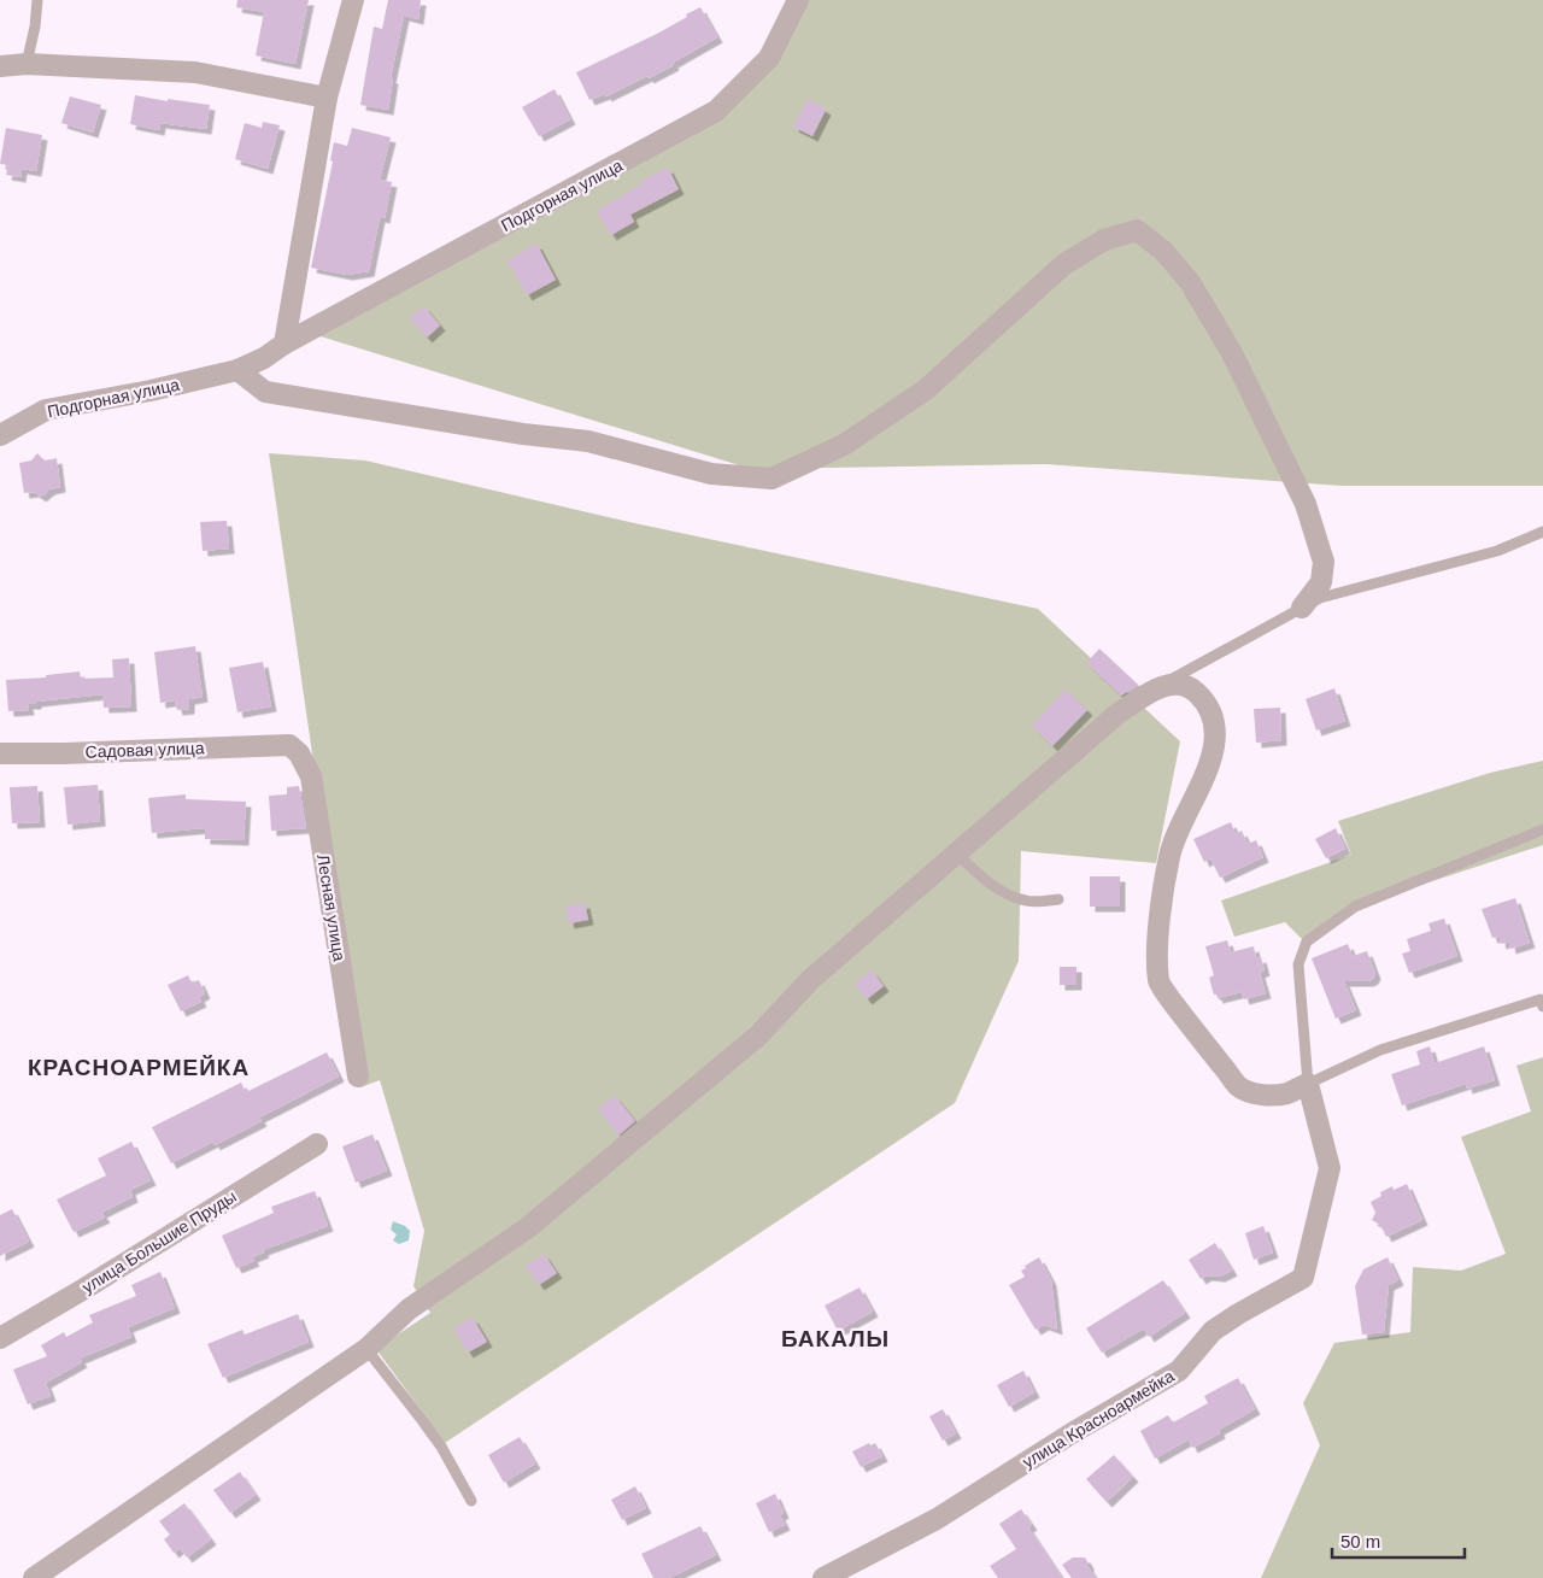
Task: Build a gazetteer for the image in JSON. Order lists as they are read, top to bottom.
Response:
{
  "streets": {
    "street": [
      "Подгорная улица",
      "Садовая улица",
      "Лесная улица",
      "улица Большие Пруды",
      "улица Красноармейка"
    ]
  },
  "crossings": [
    ["Садовая улица", "Лесная улица"]
  ],
  "districts": ["КРАСНОАРМЕЙКА", "БАКАЛЫ"],
  "scale_bar": "50 m"
}
